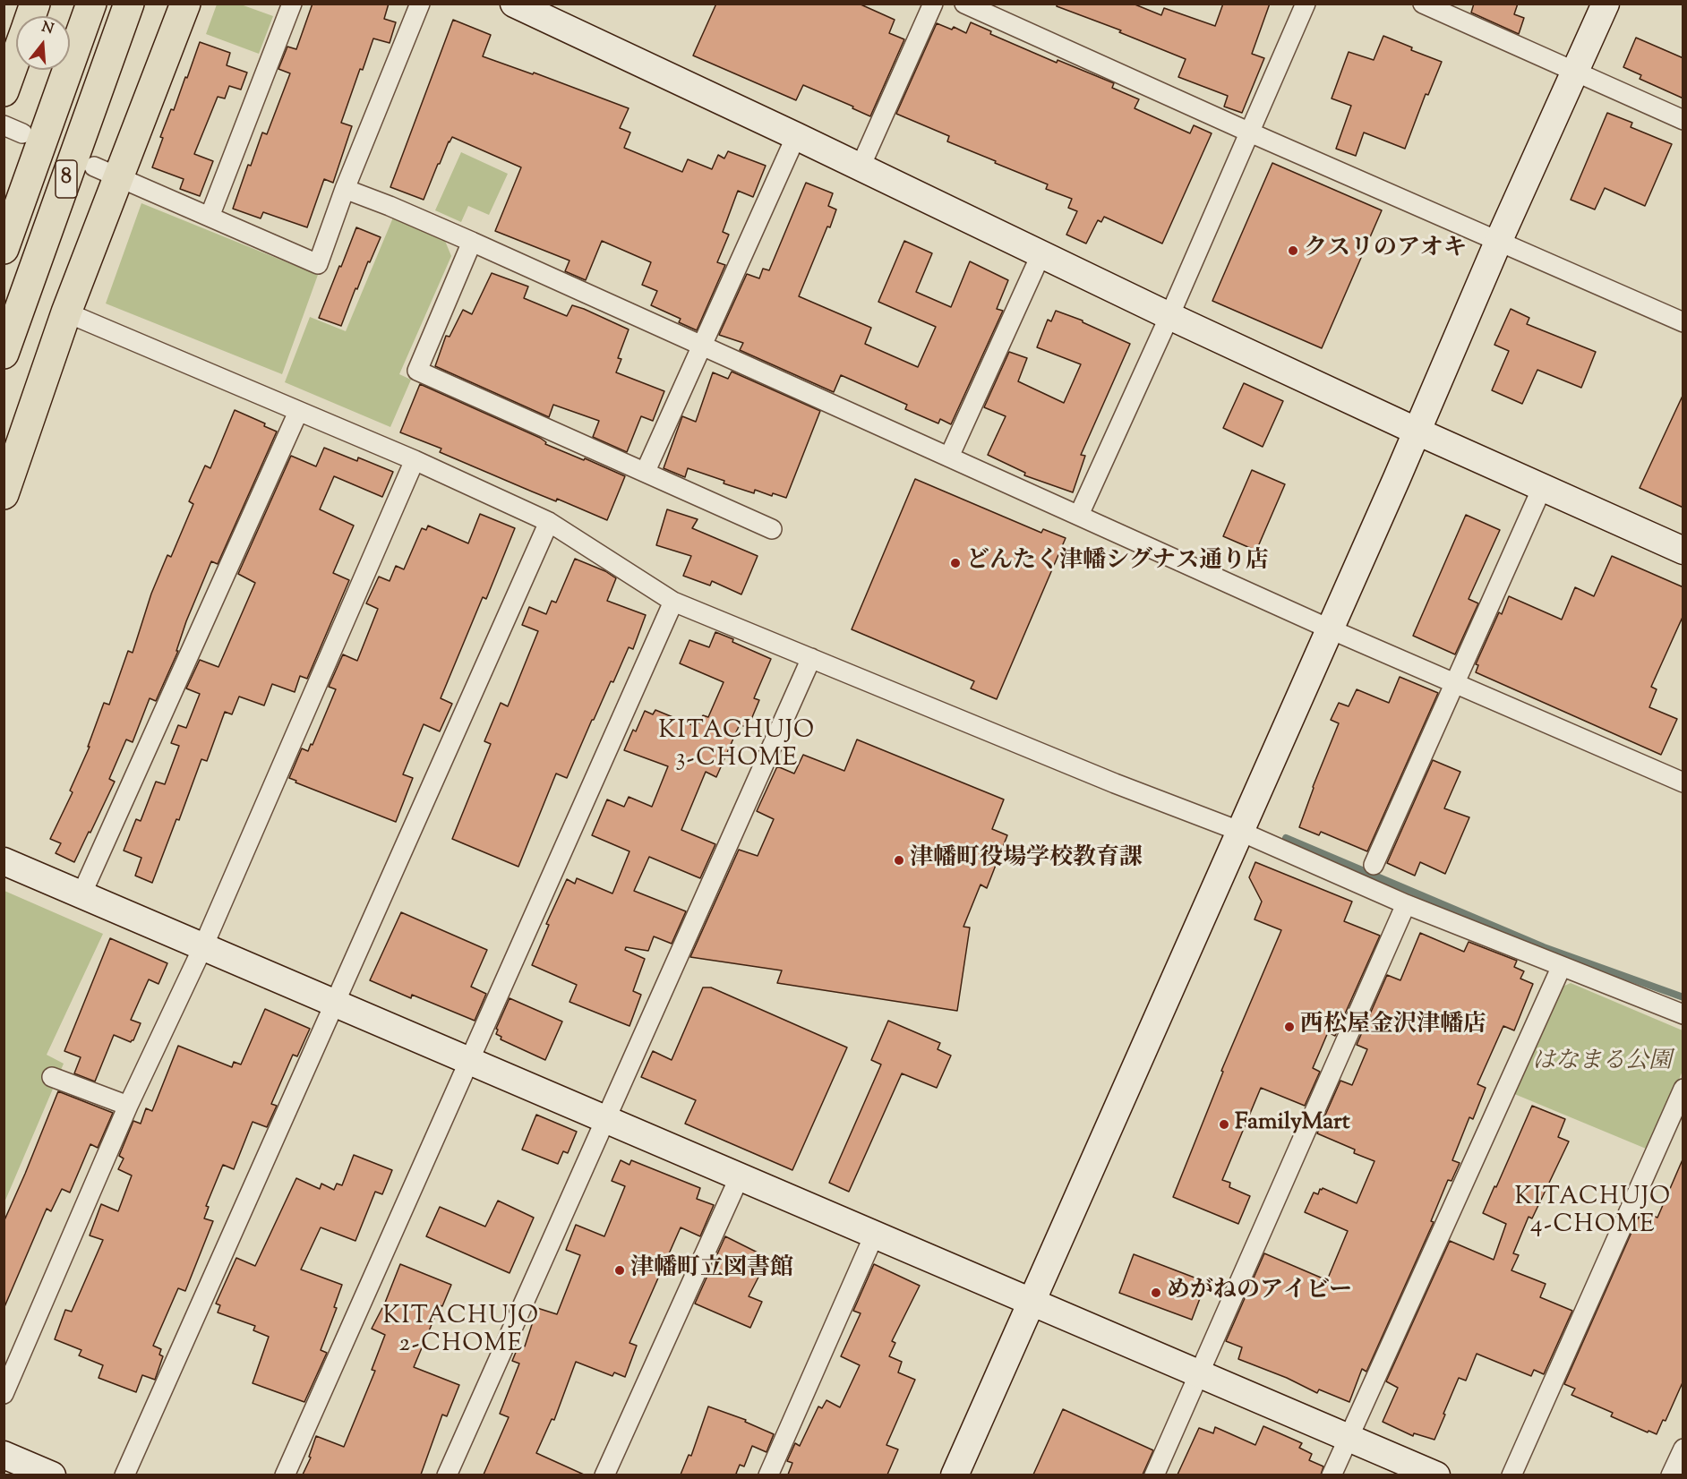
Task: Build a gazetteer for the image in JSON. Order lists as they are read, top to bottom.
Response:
{
  "streets": {
    "highway": ["8"]
  },
  "districts": ["KITACHUJO 3-CHOME", "KITACHUJO 4-CHOME", "KITACHUJO 2-CHOME"],
  "parks": ["はなまる公園"],
  "places": [
    "クスリのアオキ",
    "どんたく津幡シグナス通り店",
    "津幡町役場学校教育課",
    "西松屋金沢津幡店",
    "FamilyMart",
    "津幡町立図書館",
    "めがねのアイビー"
  ],
  "north": "top"
}
